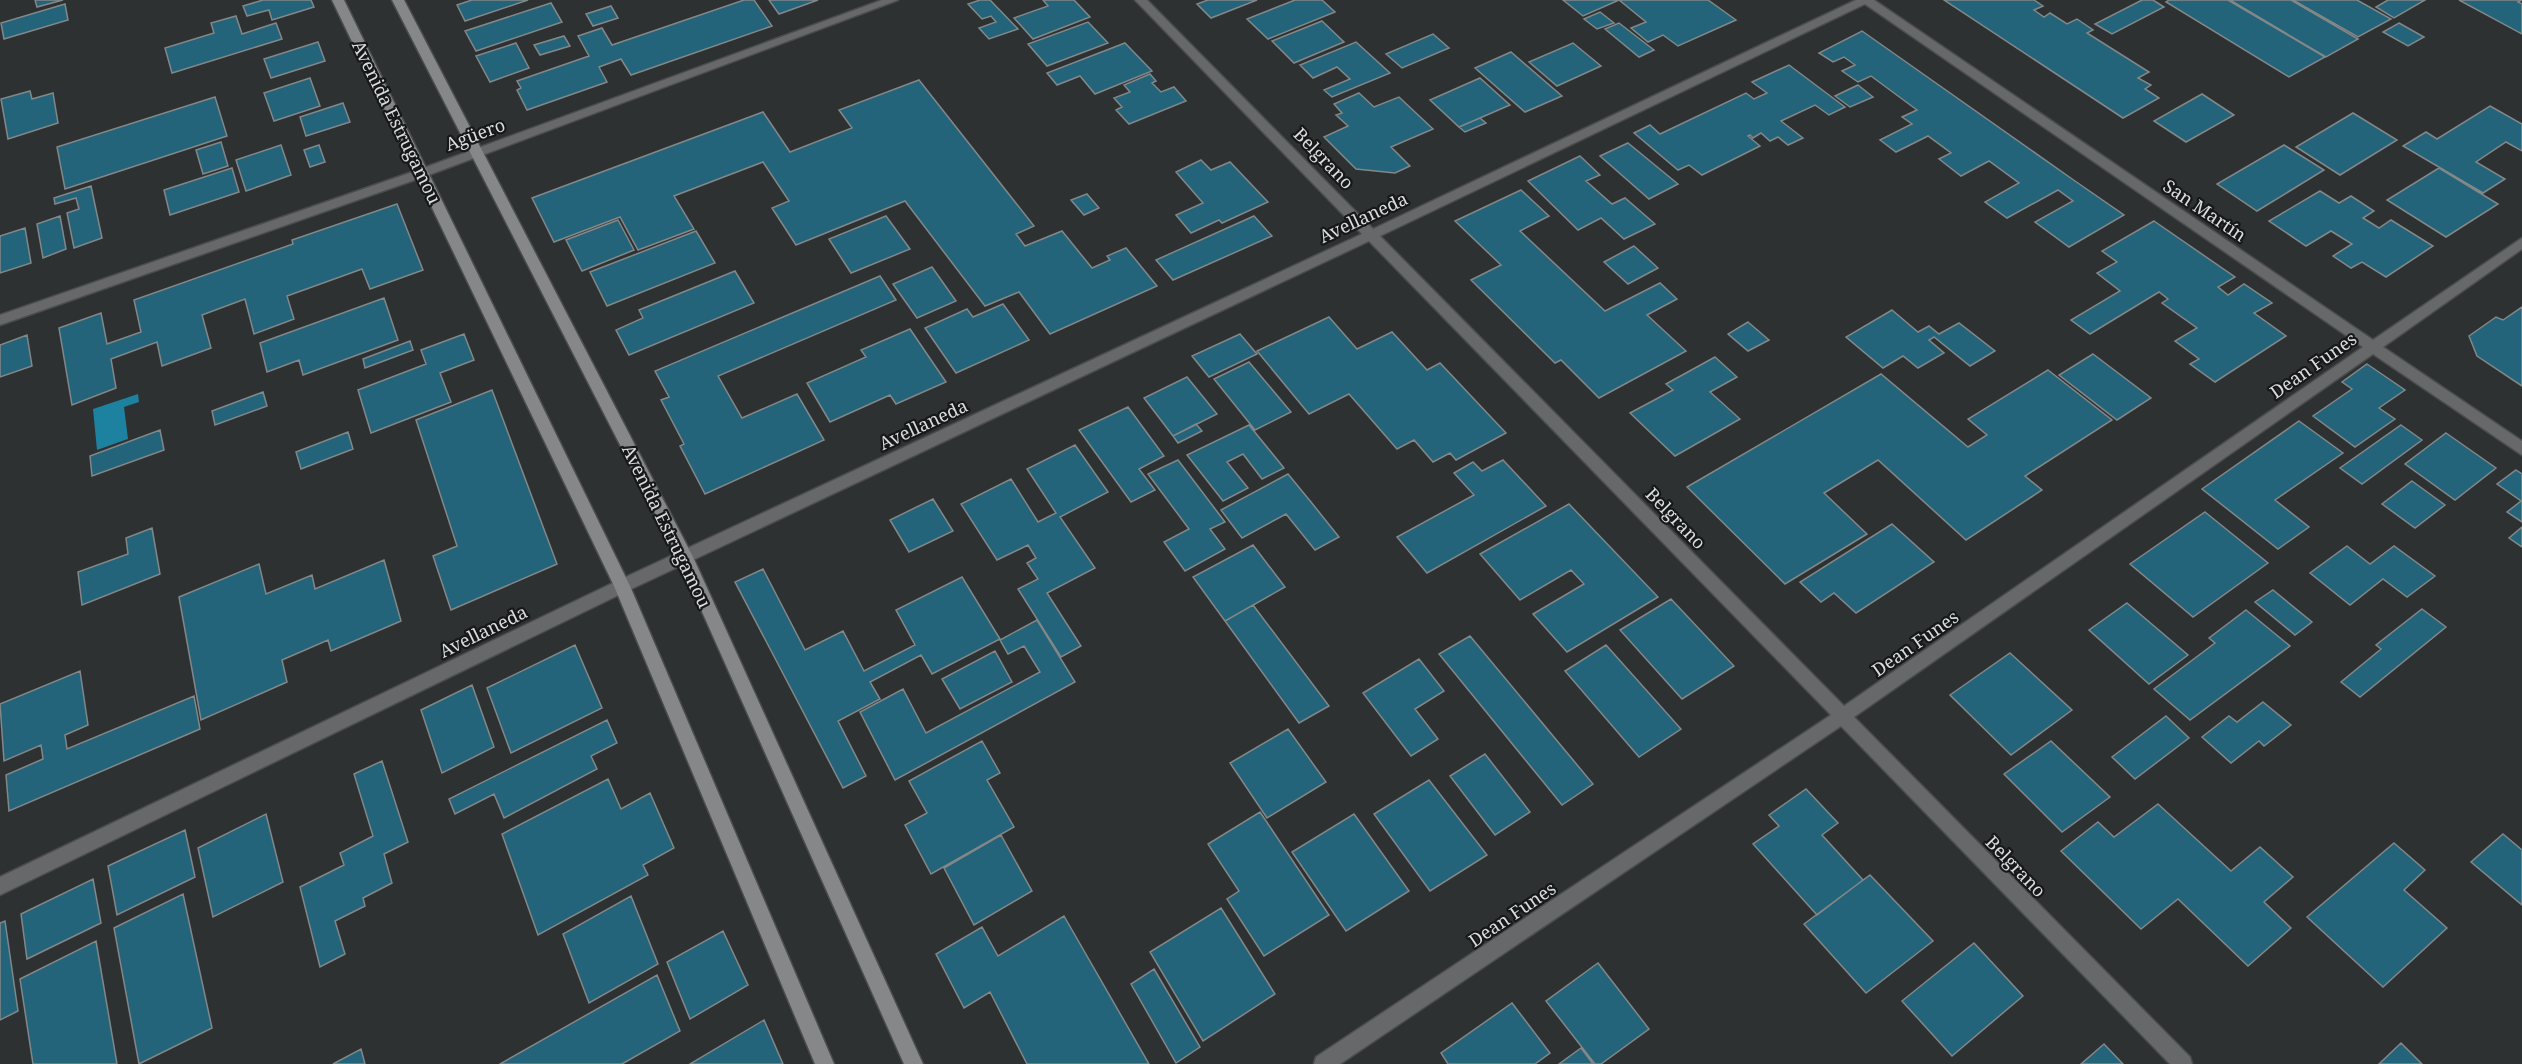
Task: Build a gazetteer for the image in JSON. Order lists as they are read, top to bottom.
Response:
{
  "streets": {
    "main road": ["Avenida Estrugamou"],
    "street": [
      "Agüero",
      "Belgrano",
      "San Martín",
      "Avellaneda",
      "Dean Funes"
    ]
  },
  "crossings": [
    ["Avenida Estrugamou", "Agüero"],
    ["Avenida Estrugamou", "Avellaneda"],
    ["Belgrano", "Avellaneda"],
    ["Belgrano", "Dean Funes"],
    ["San Martín", "Avellaneda"],
    ["San Martín", "Dean Funes"]
  ]
}
